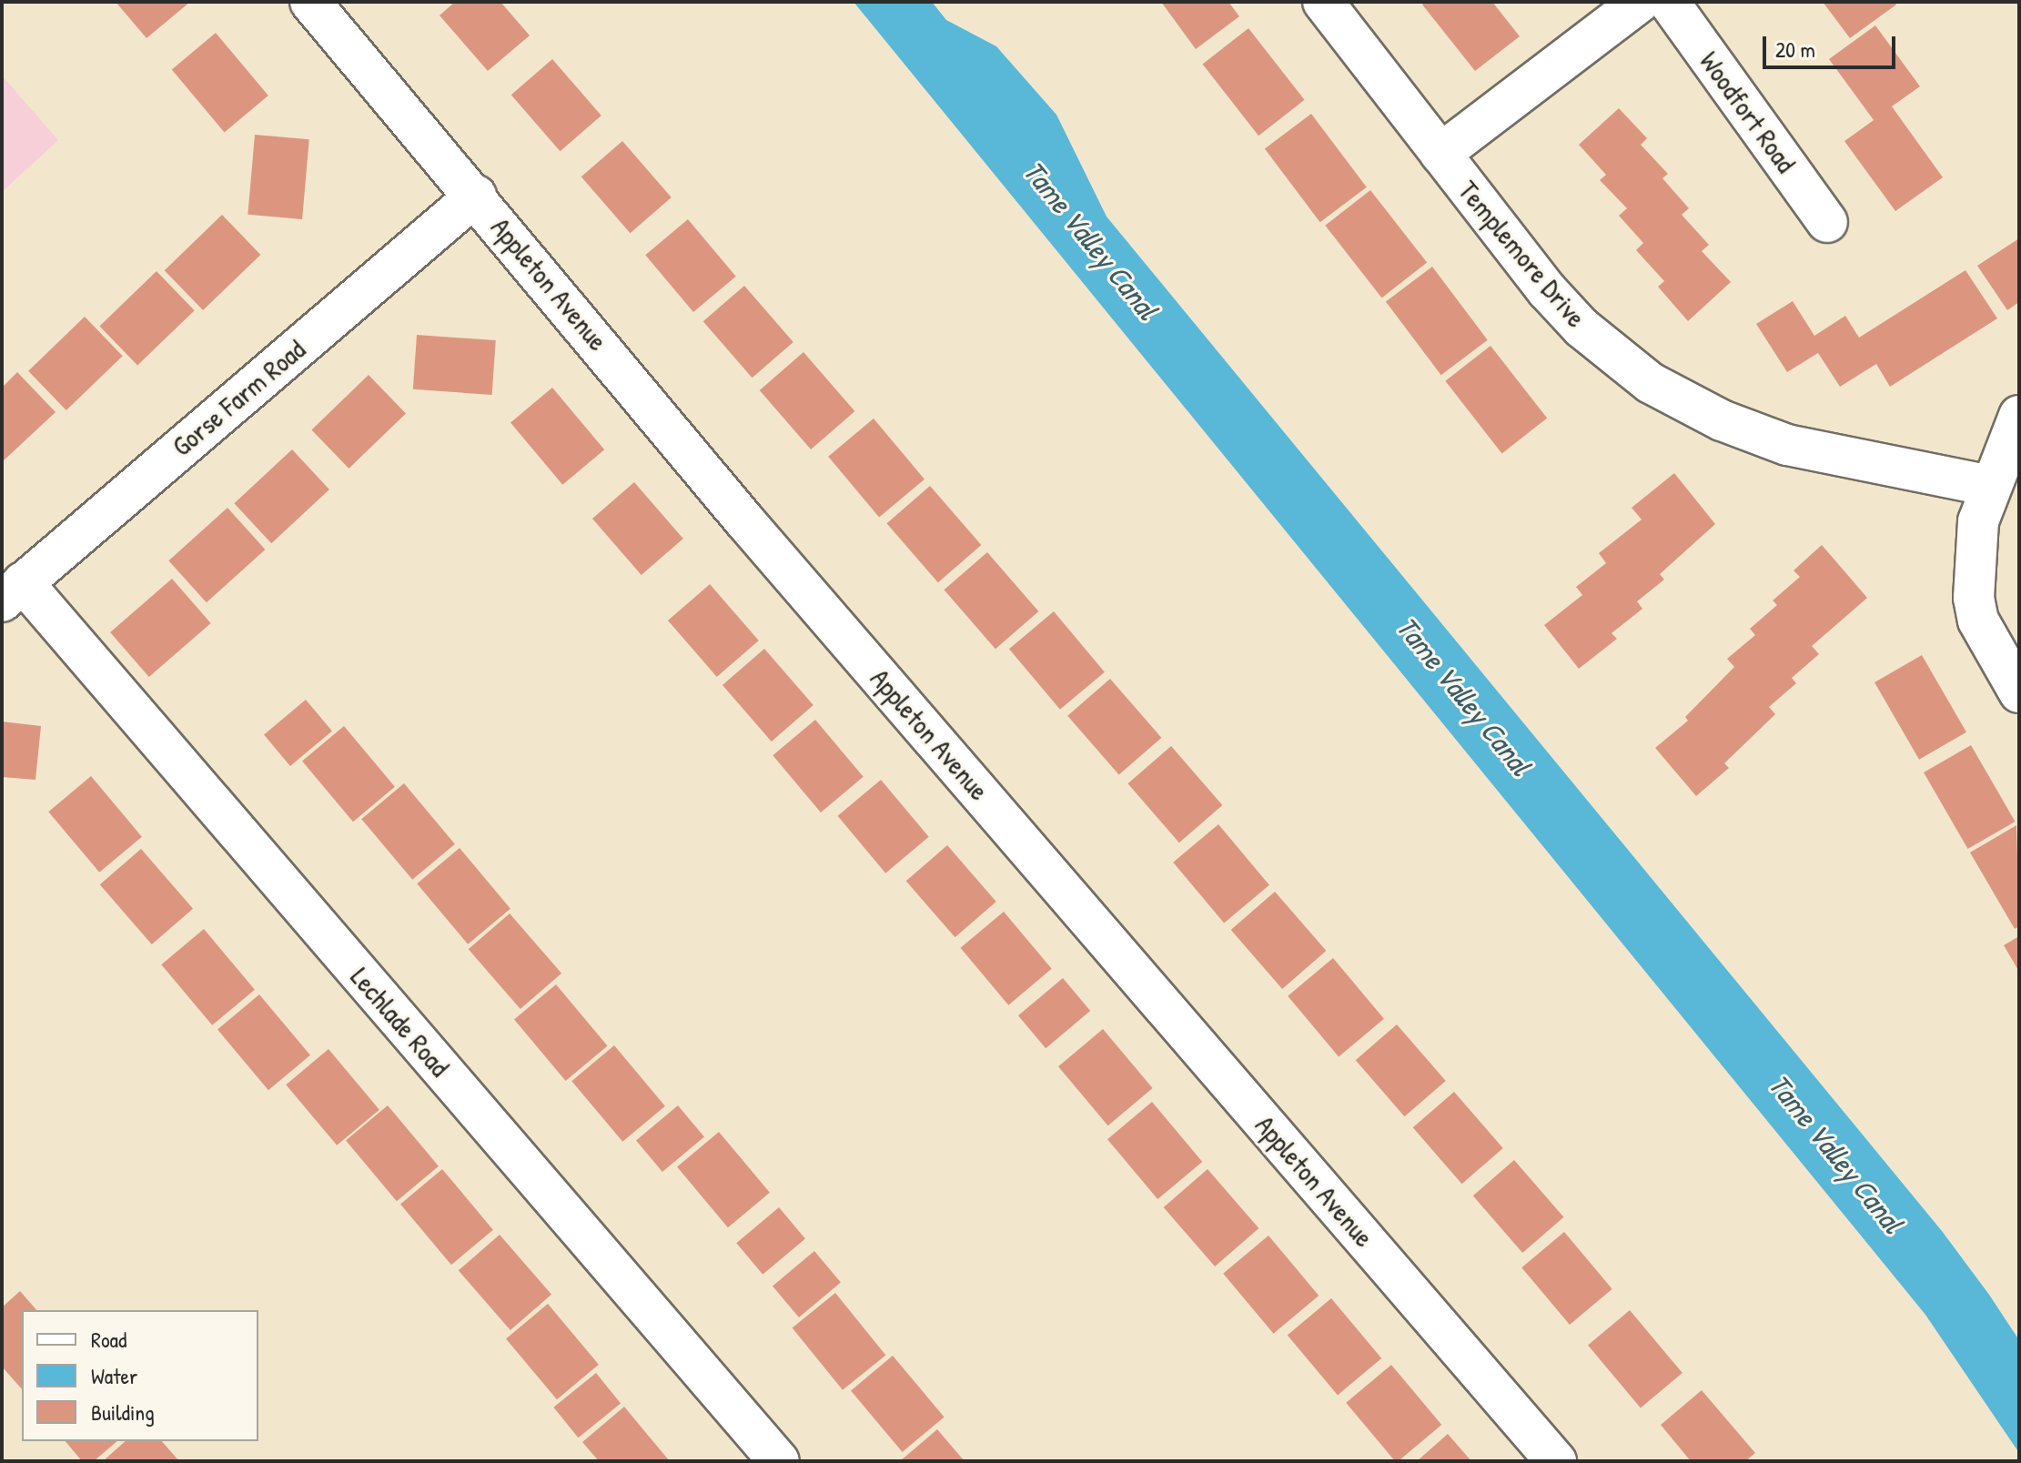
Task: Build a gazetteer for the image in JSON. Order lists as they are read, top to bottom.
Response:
{
  "streets": {
    "street": [
      "Woodfort Road",
      "Templemore Drive",
      "Appleton Avenue",
      "Gorse Farm Road",
      "Lechlade Road"
    ]
  },
  "crossings": [
    ["Appleton Avenue", "Gorse Farm Road"],
    ["Gorse Farm Road", "Lechlade Road"]
  ],
  "water": ["Tame Valley Canal"],
  "legend": ["Road", "Water", "Building"],
  "scale_bar": "20 m"
}
